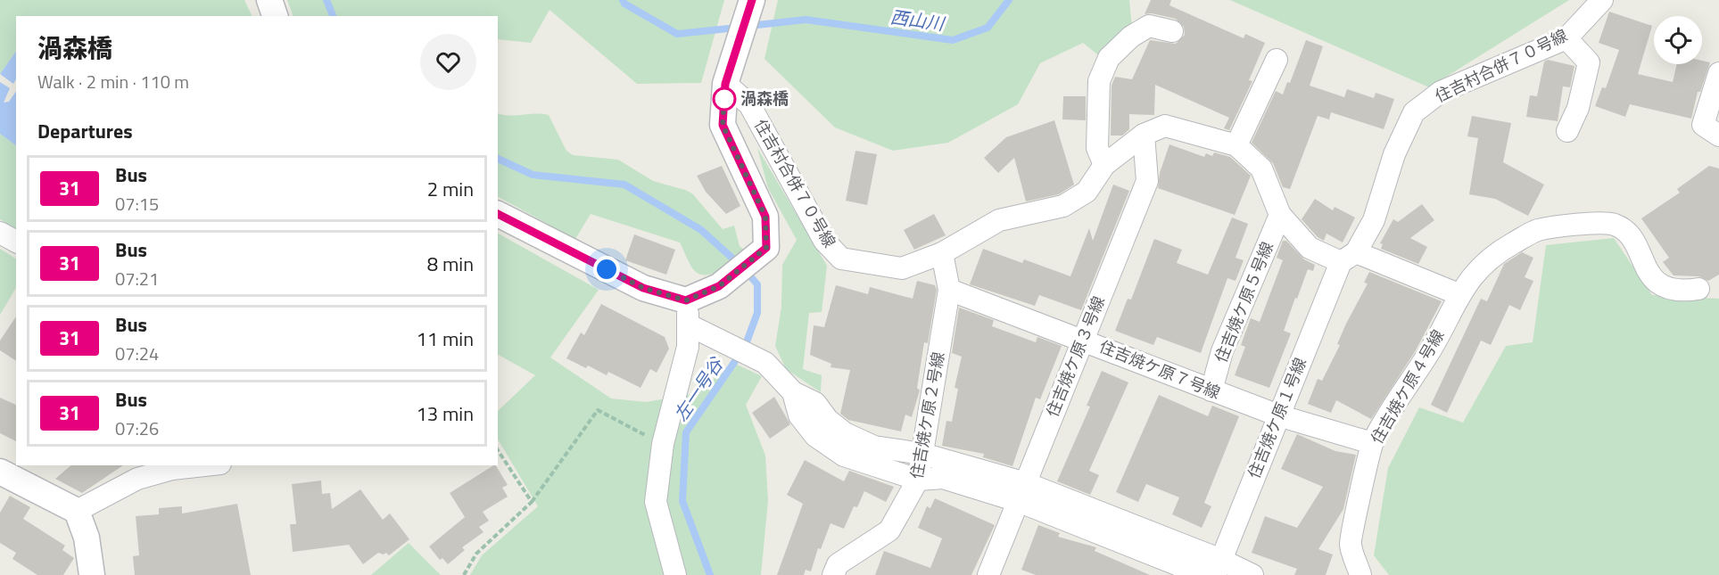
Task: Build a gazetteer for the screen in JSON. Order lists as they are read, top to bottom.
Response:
{
  "streets": {
    "street": [
      "住吉村合併７０号線",
      "住吉焼ケ原５号線",
      "住吉焼ケ原３号線",
      "住吉焼ケ原７号線",
      "住吉焼ケ原４号線",
      "住吉焼ケ原２号線",
      "住吉焼ケ原１号線"
    ]
  },
  "crossings": [
    ["住吉村合併７０号線", "住吉焼ケ原５号線"],
    ["住吉村合併７０号線", "住吉焼ケ原３号線"],
    ["住吉村合併７０号線", "住吉焼ケ原２号線"],
    ["住吉村合併７０号線", "住吉焼ケ原１号線"],
    ["住吉焼ケ原５号線", "住吉焼ケ原７号線"],
    ["住吉焼ケ原３号線", "住吉焼ケ原７号線"],
    ["住吉焼ケ原７号線", "住吉焼ケ原４号線"],
    ["住吉焼ケ原７号線", "住吉焼ケ原２号線"],
    ["住吉焼ケ原７号線", "住吉焼ケ原１号線"]
  ],
  "water": ["西山川", "左一号谷"],
  "places": ["渦森橋"],
  "lines": ["bus line 31"],
  "page": {
    "heading": [
      ["渦森橋", "Walk · 2 min · 110 m"],
      "Departures"
    ],
    "list": [
      {
        "mark": "31",
        "name": "Bus",
        "note": "07:15",
        "value": "2 min"
      },
      {
        "mark": "31",
        "name": "Bus",
        "note": "07:21",
        "value": "8 min"
      },
      {
        "mark": "31",
        "name": "Bus",
        "note": "07:24",
        "value": "11 min"
      },
      {
        "mark": "31",
        "name": "Bus",
        "note": "07:26",
        "value": "13 min"
      }
    ]
  }
}
